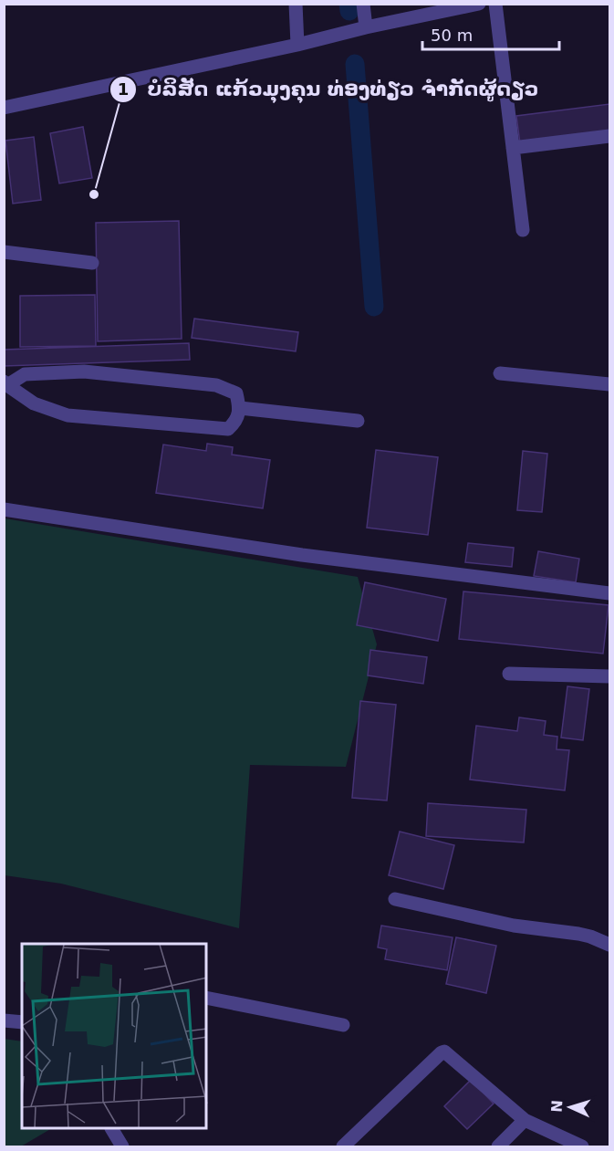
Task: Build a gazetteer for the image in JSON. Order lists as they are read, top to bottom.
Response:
{
  "places": ["ບໍລິສັດ ແກ້ວມຸງຄຸນ ທ່ອງທ່ຽວ ຈຳກັດຜູ້ດຽວ"],
  "scale_bar": "50 m",
  "north": "left"
}
